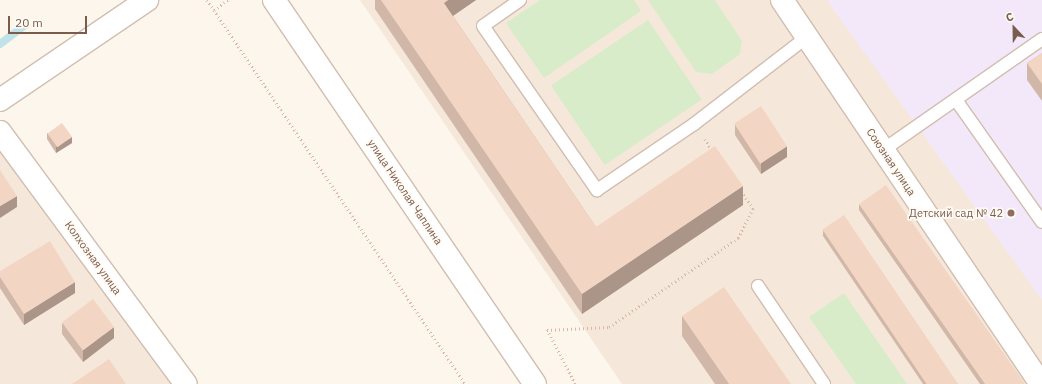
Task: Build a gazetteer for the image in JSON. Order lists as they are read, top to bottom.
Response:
{
  "streets": {
    "street": ["Союзная улица", "улица Николая Чаплина", "Колхозная улица"]
  },
  "places": ["Детский сад № 42"],
  "scale_bar": "20 m",
  "north": "top"
}
